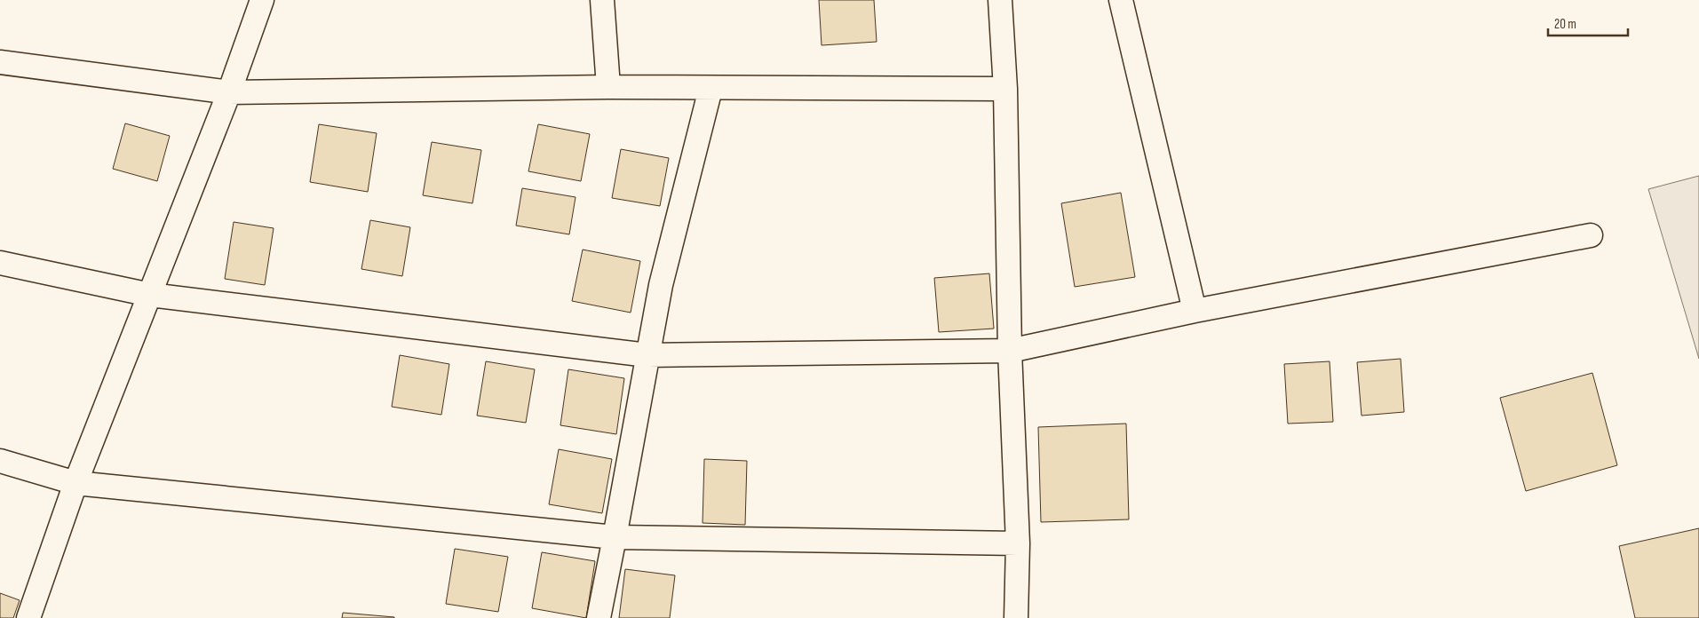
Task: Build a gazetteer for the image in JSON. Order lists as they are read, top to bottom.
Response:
{
  "scale_bar": "20 m"
}
